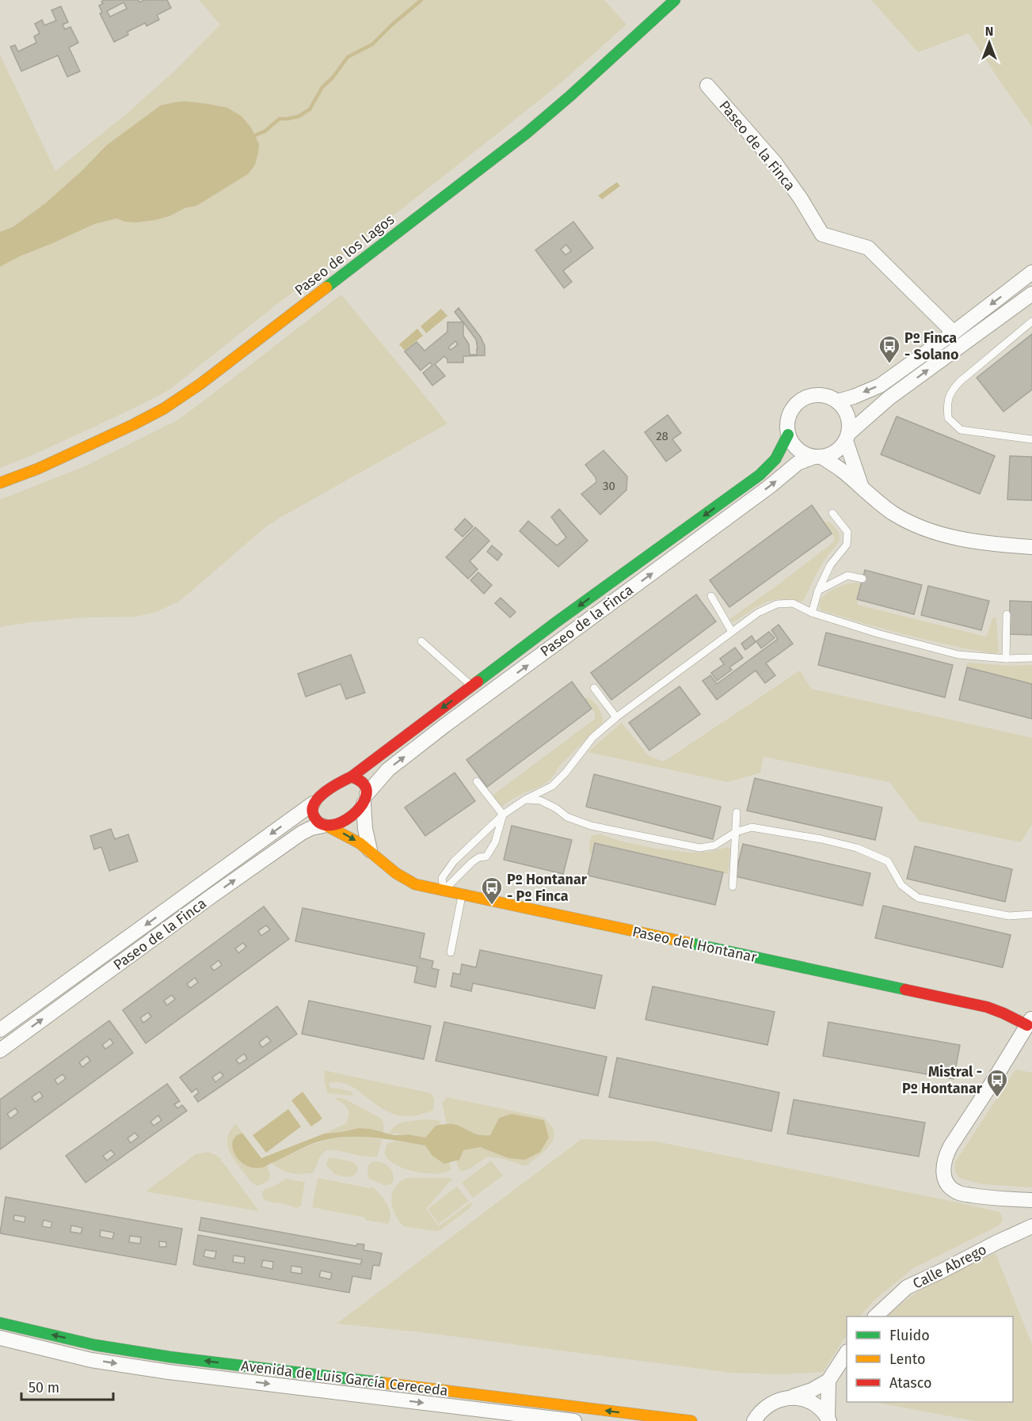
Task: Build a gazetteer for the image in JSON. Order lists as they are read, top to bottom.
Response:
{
  "streets": {
    "street": [
      "Paseo de la Finca",
      "Paseo de los Lagos",
      "Paseo del Hontanar",
      "Calle Abrego",
      "Avenida de Luis García Cereceda"
    ]
  },
  "crossings": [
    ["Paseo de la Finca", "Paseo del Hontanar"]
  ],
  "places": {
    "bus stop": ["Pº Finca - Solano", "Pº Hontanar - Pº Finca", "Mistral - Pº Hontanar"]
  },
  "house_numbers": ["28", "30"],
  "legend": ["Fluido", "Lento", "Atasco"],
  "scale_bar": "50 m",
  "north": "top"
}
